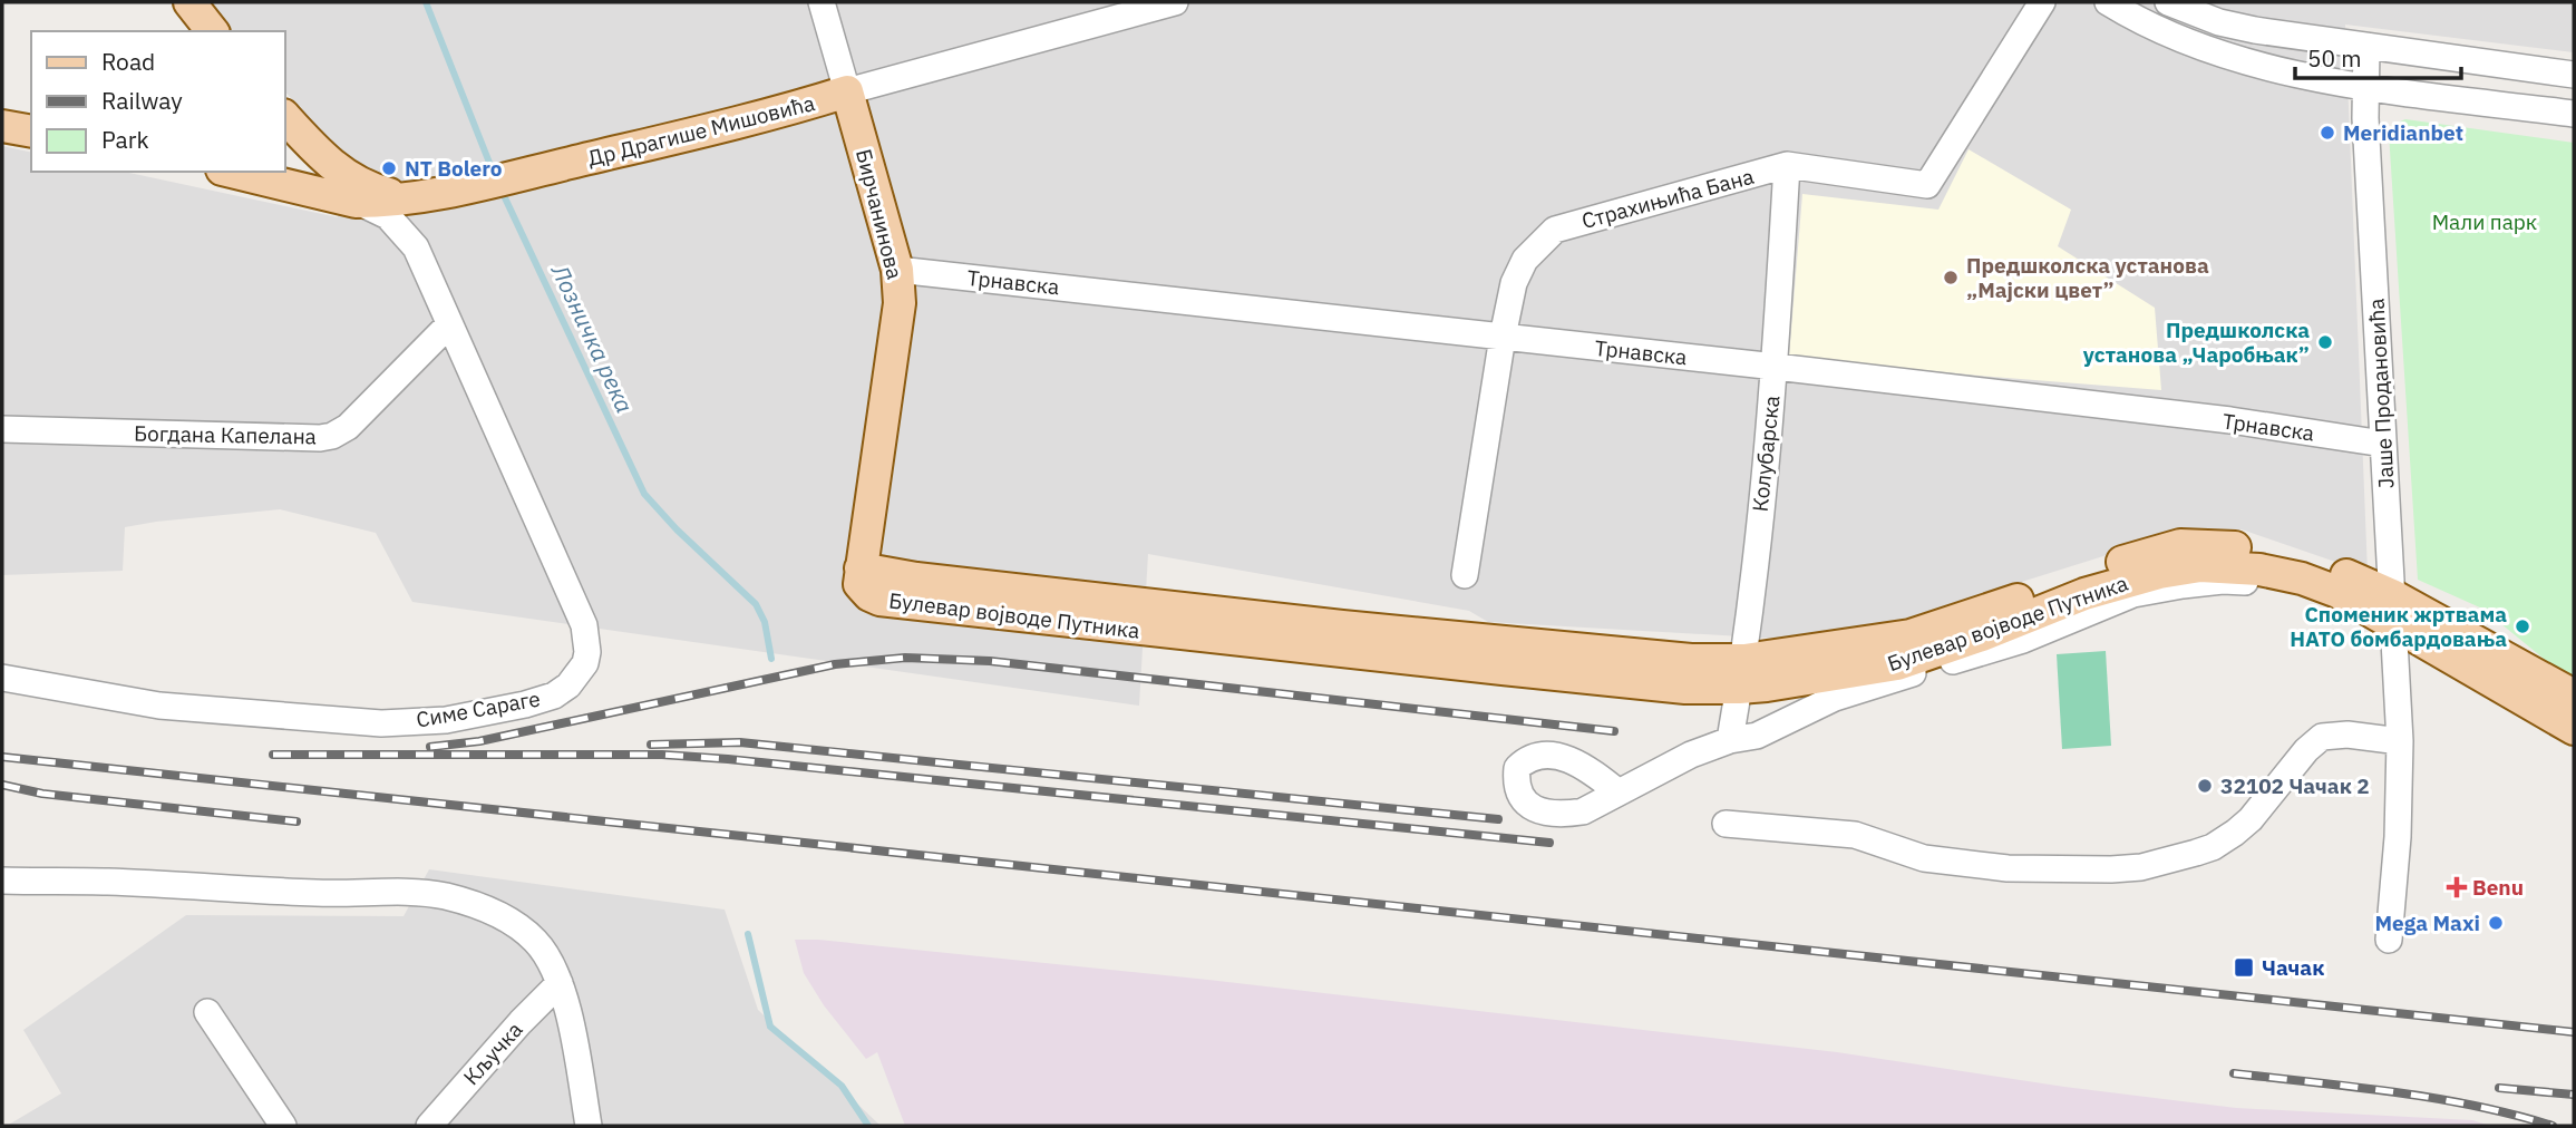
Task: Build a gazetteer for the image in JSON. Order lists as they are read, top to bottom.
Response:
{
  "streets": {
    "main road": ["Др Драгише Мишовића", "Бирчанинова", "Булевар војводе Путника"],
    "street": [
      "Страхињића Бана",
      "Трнавска",
      "Јаше Продановића",
      "Богдана Капелана",
      "Колубарска",
      "Симе Сараге",
      "Кључка"
    ]
  },
  "crossings": [
    ["Др Драгише Мишовића", "Бирчанинова"],
    ["Др Драгише Мишовића", "Симе Сараге"],
    ["Страхињића Бана", "Трнавска"],
    ["Страхињића Бана", "Колубарска"],
    ["Бирчанинова", "Трнавска"],
    ["Бирчанинова", "Булевар војводе Путника"],
    ["Трнавска", "Јаше Продановића"],
    ["Трнавска", "Колубарска"],
    ["Јаше Продановића", "Булевар војводе Путника"],
    ["Богдана Капелана", "Симе Сараге"],
    ["Колубарска", "Булевар војводе Путника"]
  ],
  "water": ["Лозничка река"],
  "parks": ["Мали парк"],
  "places": {
    "other": [
      "Meridianbet",
      "NT Bolero",
      "Предшколска установа „Мајски цвет”",
      "Предшколска установа „Чаробњак”",
      "Споменик жртвама НАТО бомбардовања",
      "32102 Чачак 2",
      "Mega Maxi"
    ],
    "health": ["Benu"],
    "transit": ["Чачак"]
  },
  "legend": ["Road", "Railway", "Park"],
  "scale_bar": "50 m"
}
